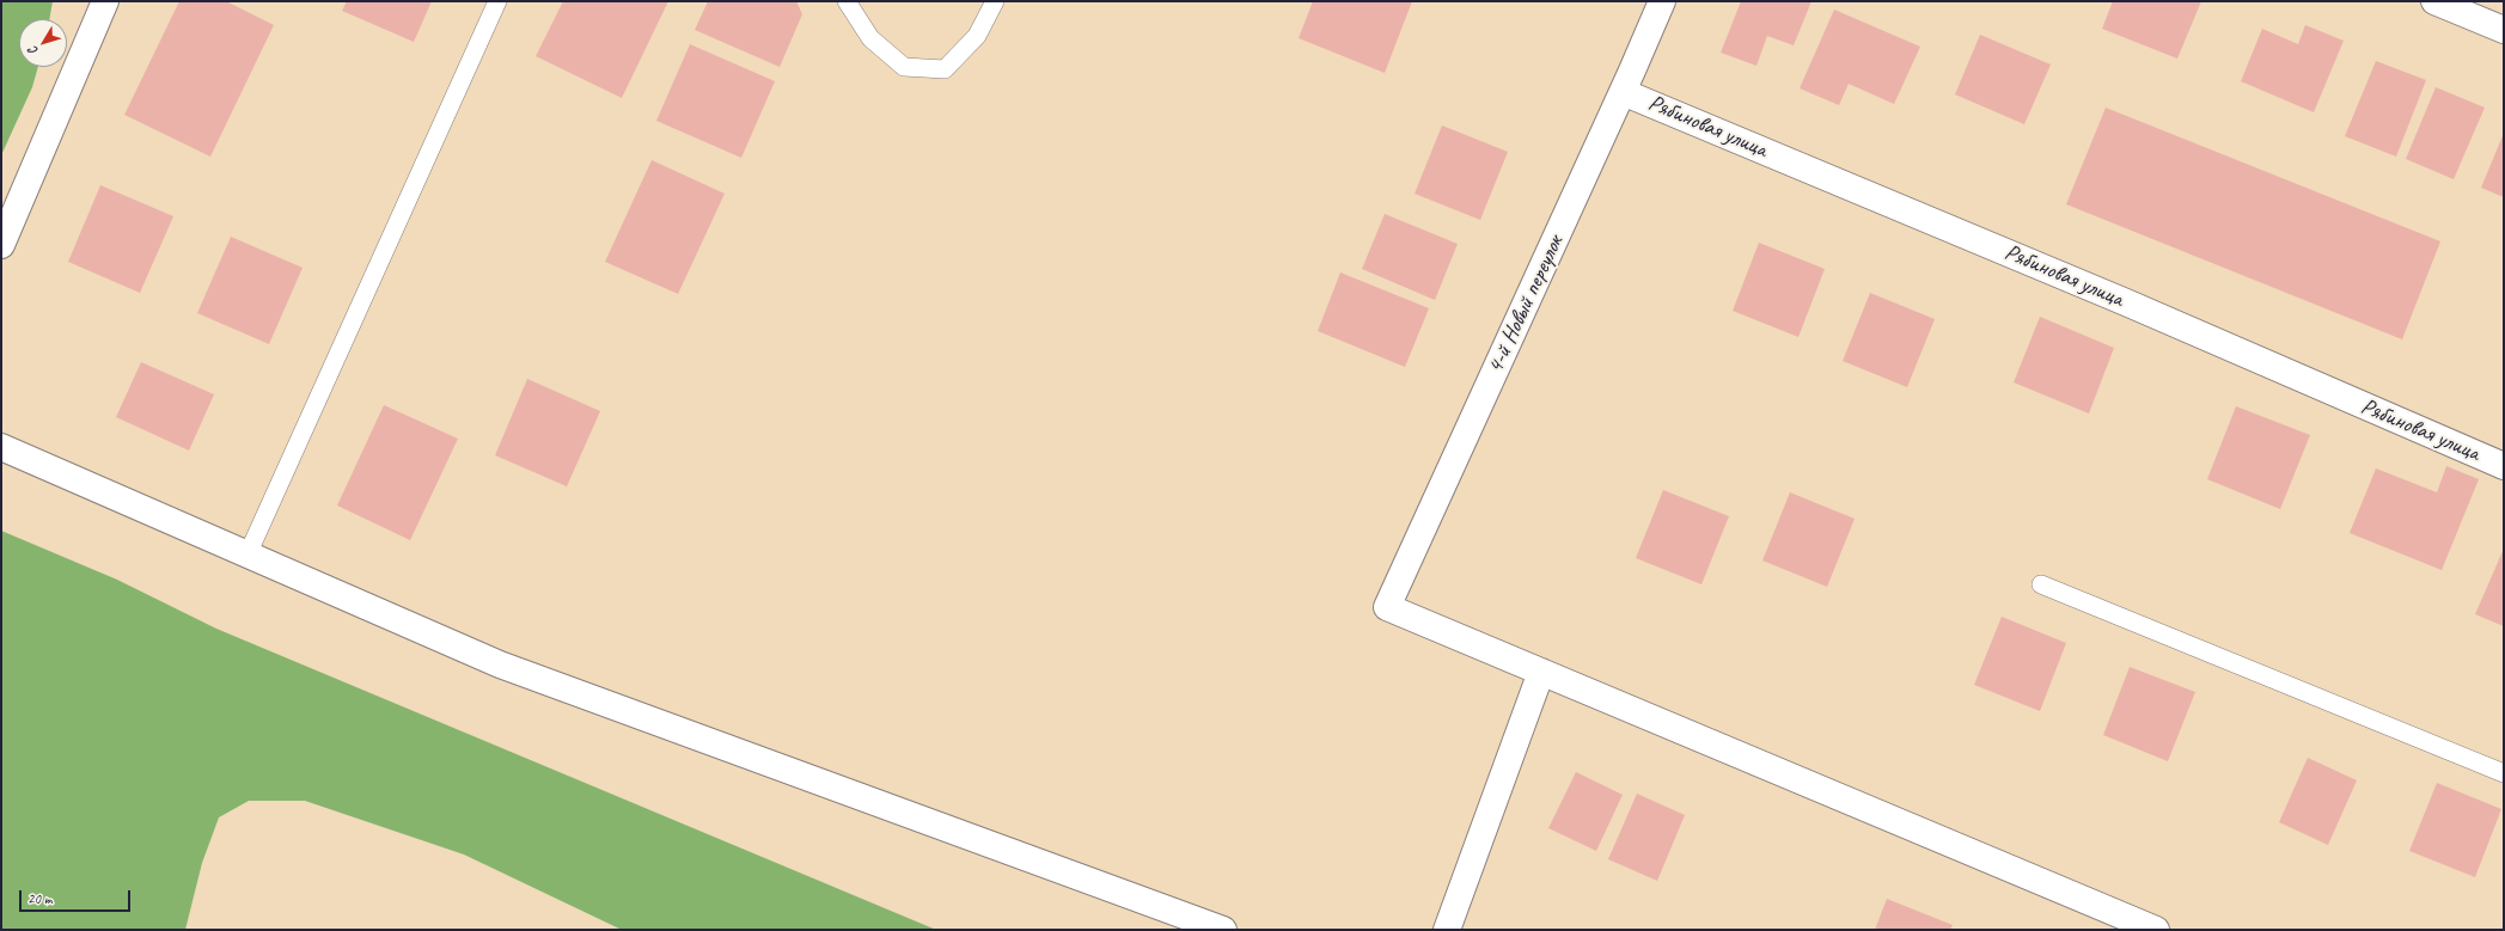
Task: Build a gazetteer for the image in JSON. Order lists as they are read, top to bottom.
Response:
{
  "streets": {
    "street": ["Рябиновая улица", "4-й Новый переулок"]
  },
  "crossings": [
    ["Рябиновая улица", "4-й Новый переулок"]
  ],
  "scale_bar": "20 m",
  "north": "bottom left"
}
